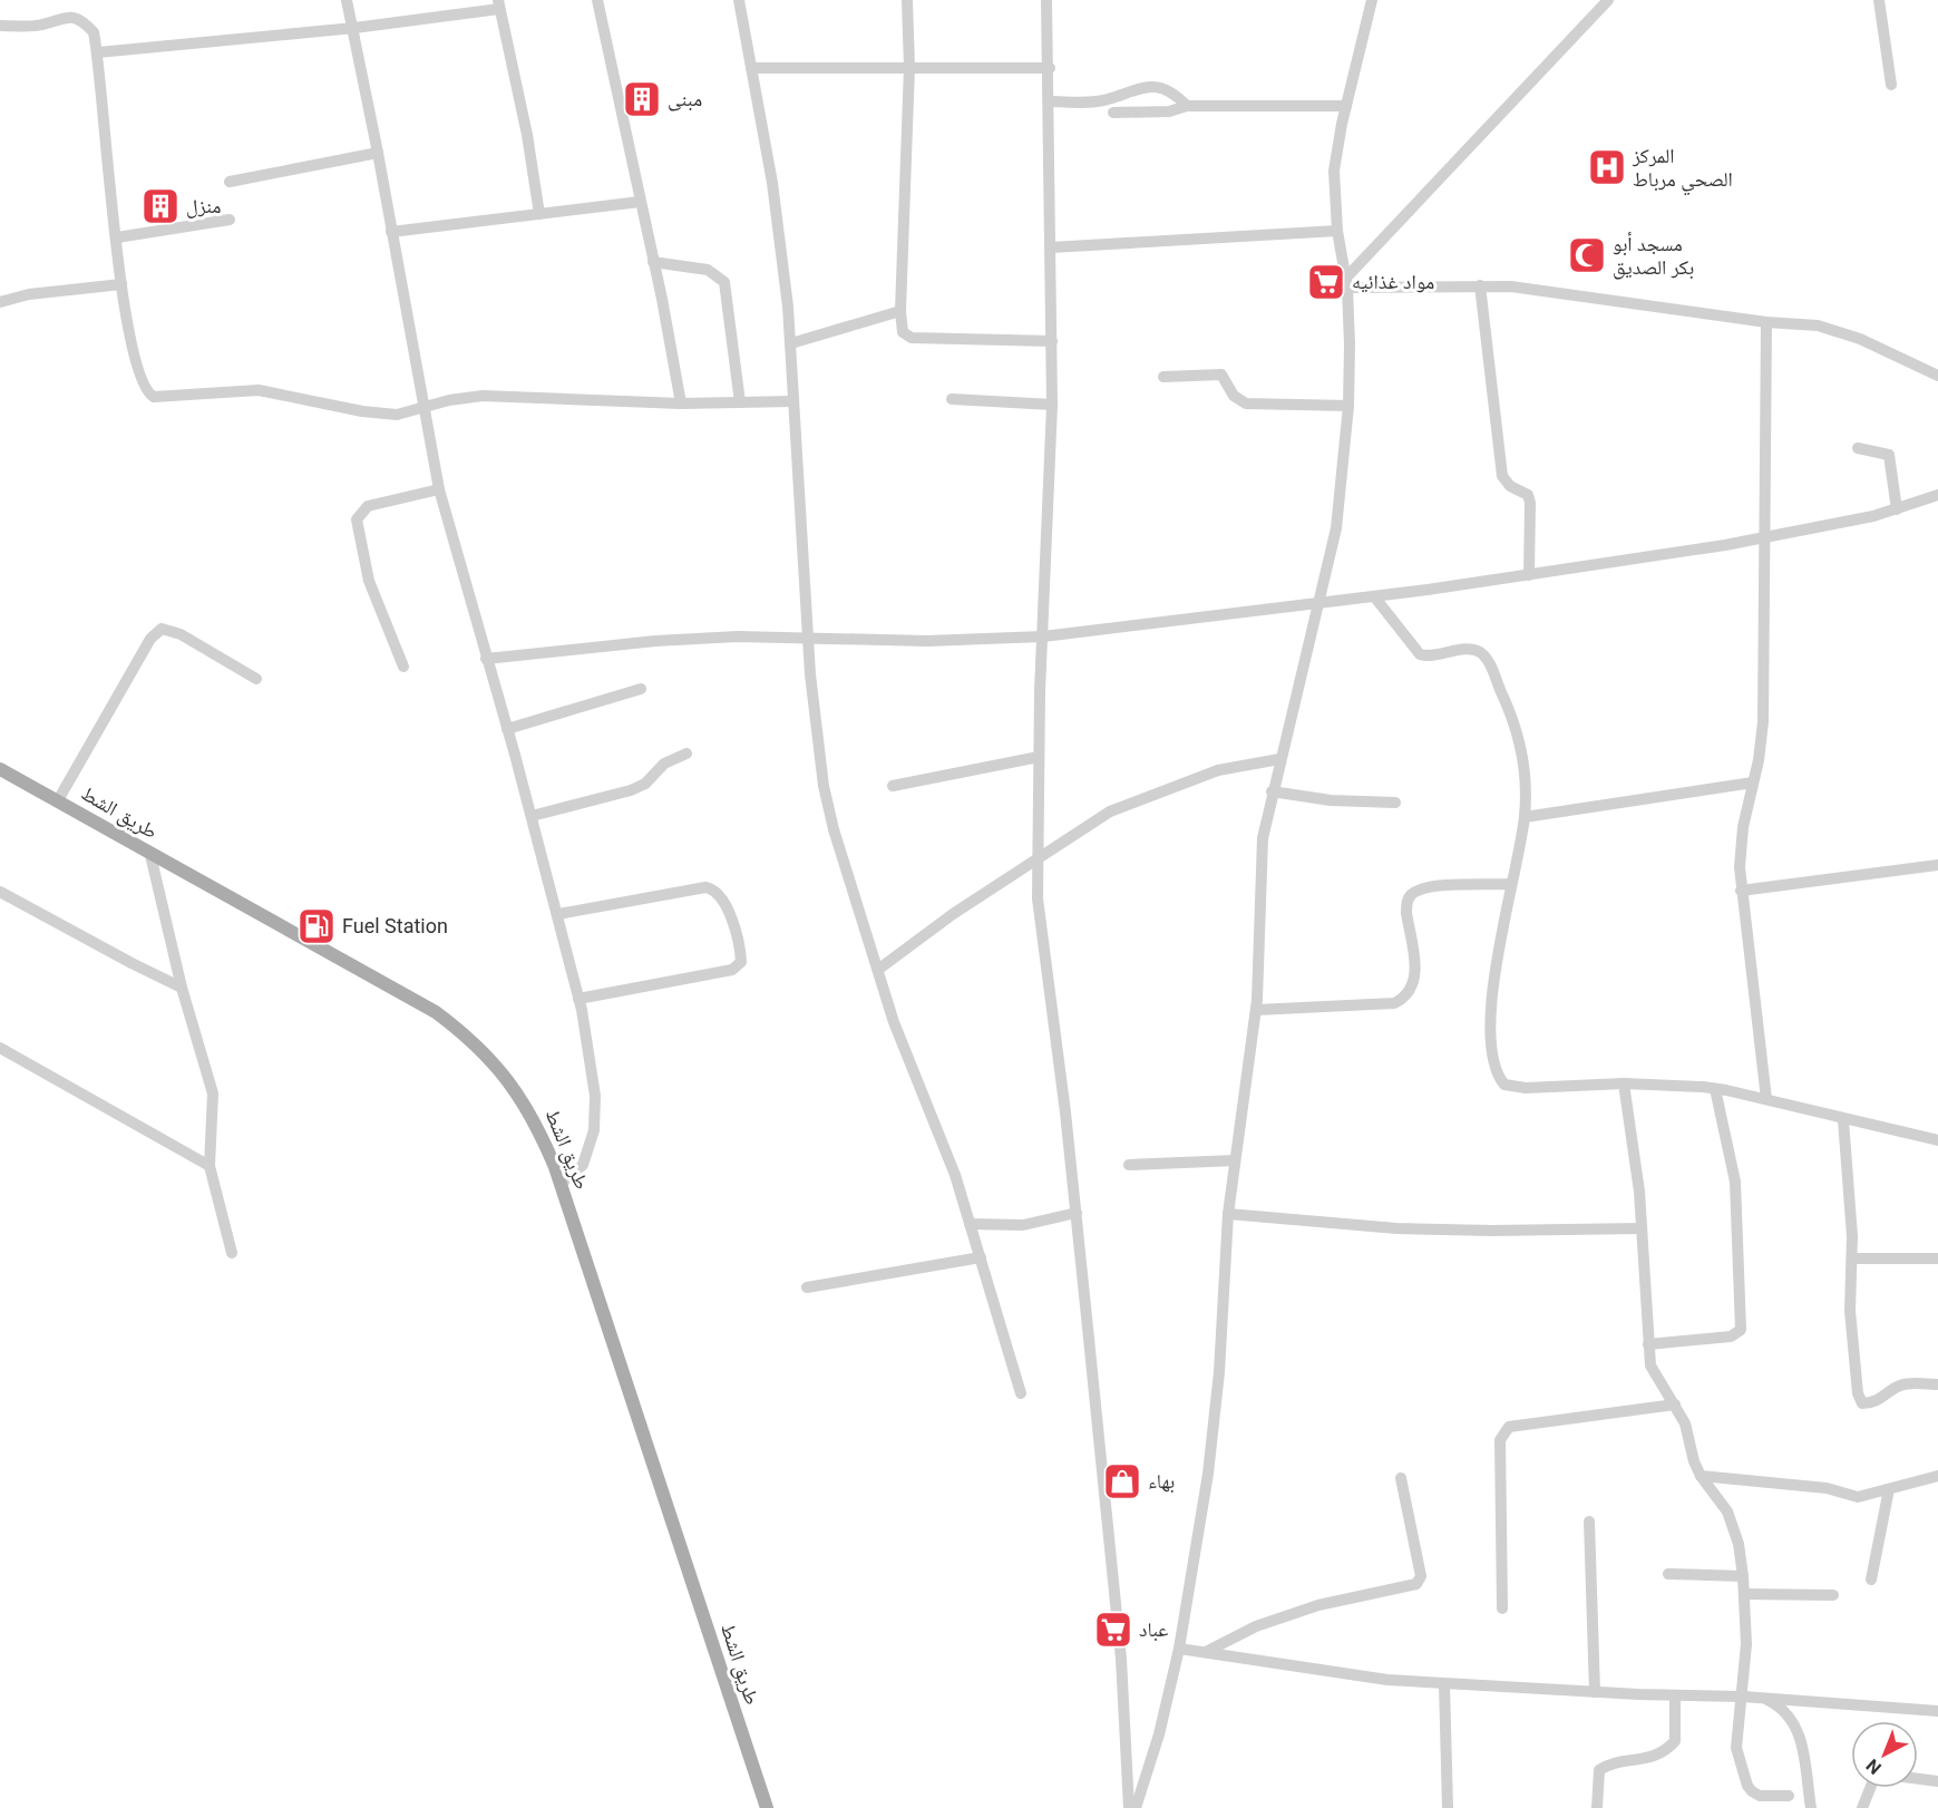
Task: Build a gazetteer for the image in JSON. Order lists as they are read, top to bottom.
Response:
{
  "streets": {
    "main road": ["طريق الشط"]
  },
  "places": {
    "building": ["مبنى", "منزل"],
    "hospital": ["المركز الصحي مرباط"],
    "mosque": ["مسجد أبو بكر الصديق"],
    "supermarket": ["مواد غذائيه", "عباد"],
    "fuel station": ["Fuel Station"],
    "shop": ["بهاء"]
  },
  "north": "bottom left"
}
